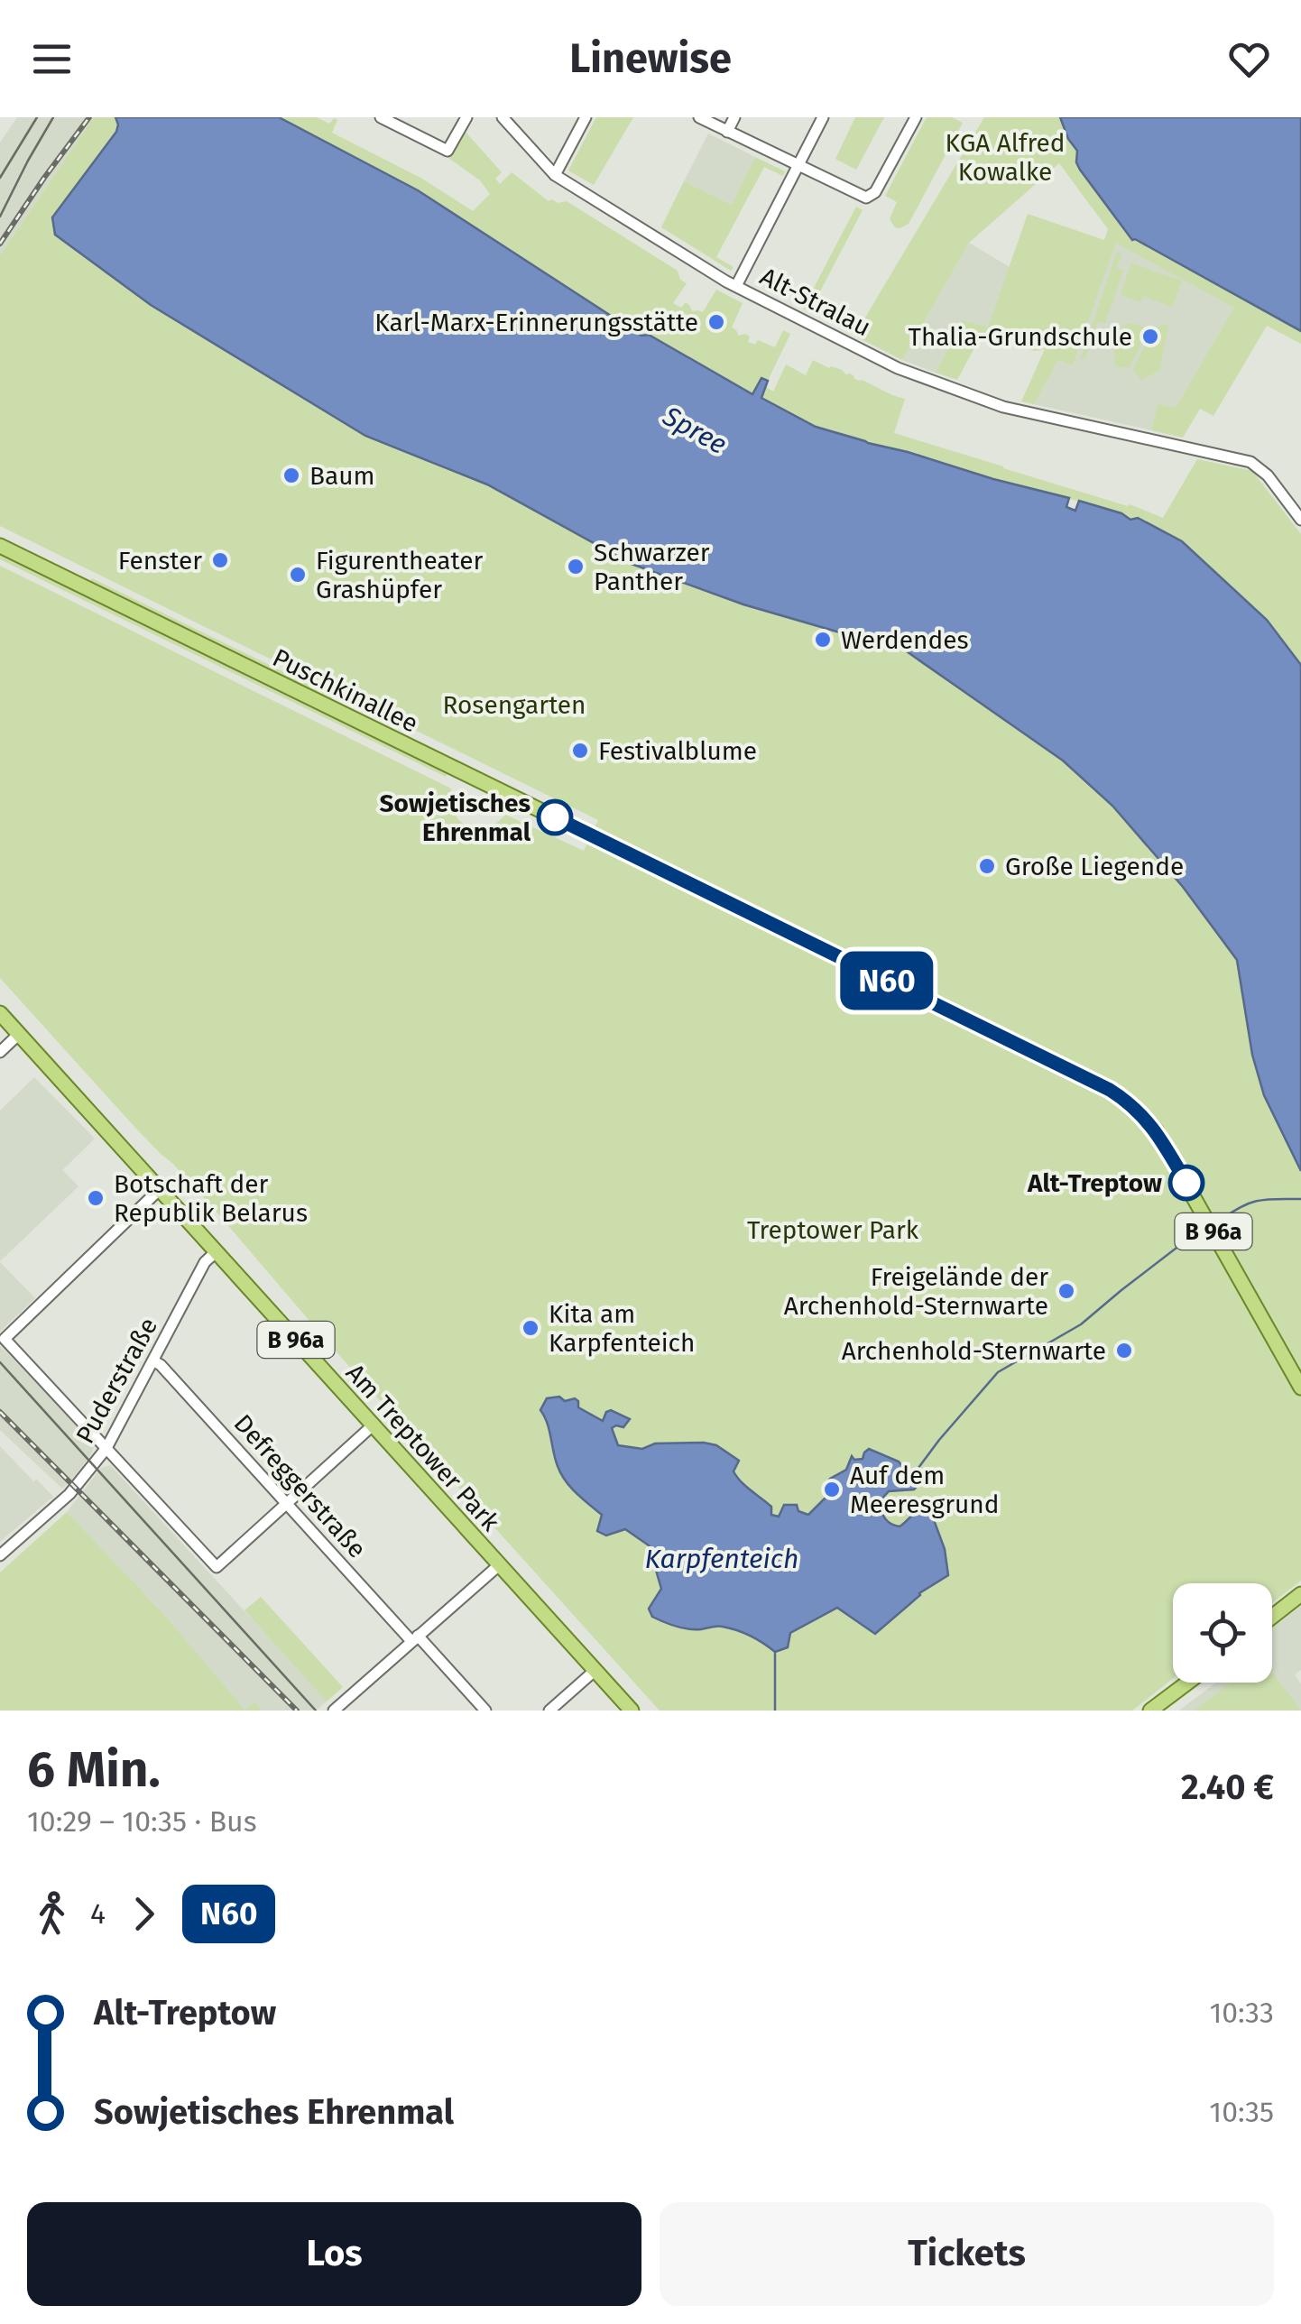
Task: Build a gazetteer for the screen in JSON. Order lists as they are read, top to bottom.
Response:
{
  "streets": {
    "main road": ["Puschkinallee", "B 96a", "Am Treptower Park"],
    "street": ["Alt-Stralau", "Puderstraße", "Defreggerstraße"]
  },
  "crossings": [
    ["Puderstraße", "Am Treptower Park"],
    ["Puderstraße", "Defreggerstraße"]
  ],
  "water": ["Spree", "Karpfenteich"],
  "parks": ["KGA Alfred Kowalke", "Rosengarten", "Treptower Park"],
  "places": [
    "Karl-Marx-Erinnerungsstätte",
    "Thalia-Grundschule",
    "Baum",
    "Fenster",
    "Schwarzer Panther",
    "Figurentheater Grashüpfer",
    "Werdendes",
    "Festivalblume",
    "Sowjetisches Ehrenmal",
    "Große Liegende",
    "Alt-Treptow",
    "Botschaft der Republik Belarus",
    "Freigelände der Archenhold-Sternwarte",
    "Kita am Karpfenteich",
    "Archenhold-Sternwarte",
    "Auf dem Meeresgrund"
  ],
  "lines": ["bus line N60"],
  "page": {
    "header": "Linewise",
    "on_map": "N60",
    "heading": ["6 Min.", "10:29 – 10:35 · Bus", "2.40 €"],
    "legs": ["4", "N60"],
    "list": [
      {
        "name": "Alt-Treptow",
        "value": "10:33"
      },
      {
        "name": "Sowjetisches Ehrenmal",
        "value": "10:35"
      }
    ],
    "buttons": ["Los", "Tickets"]
  }
}
